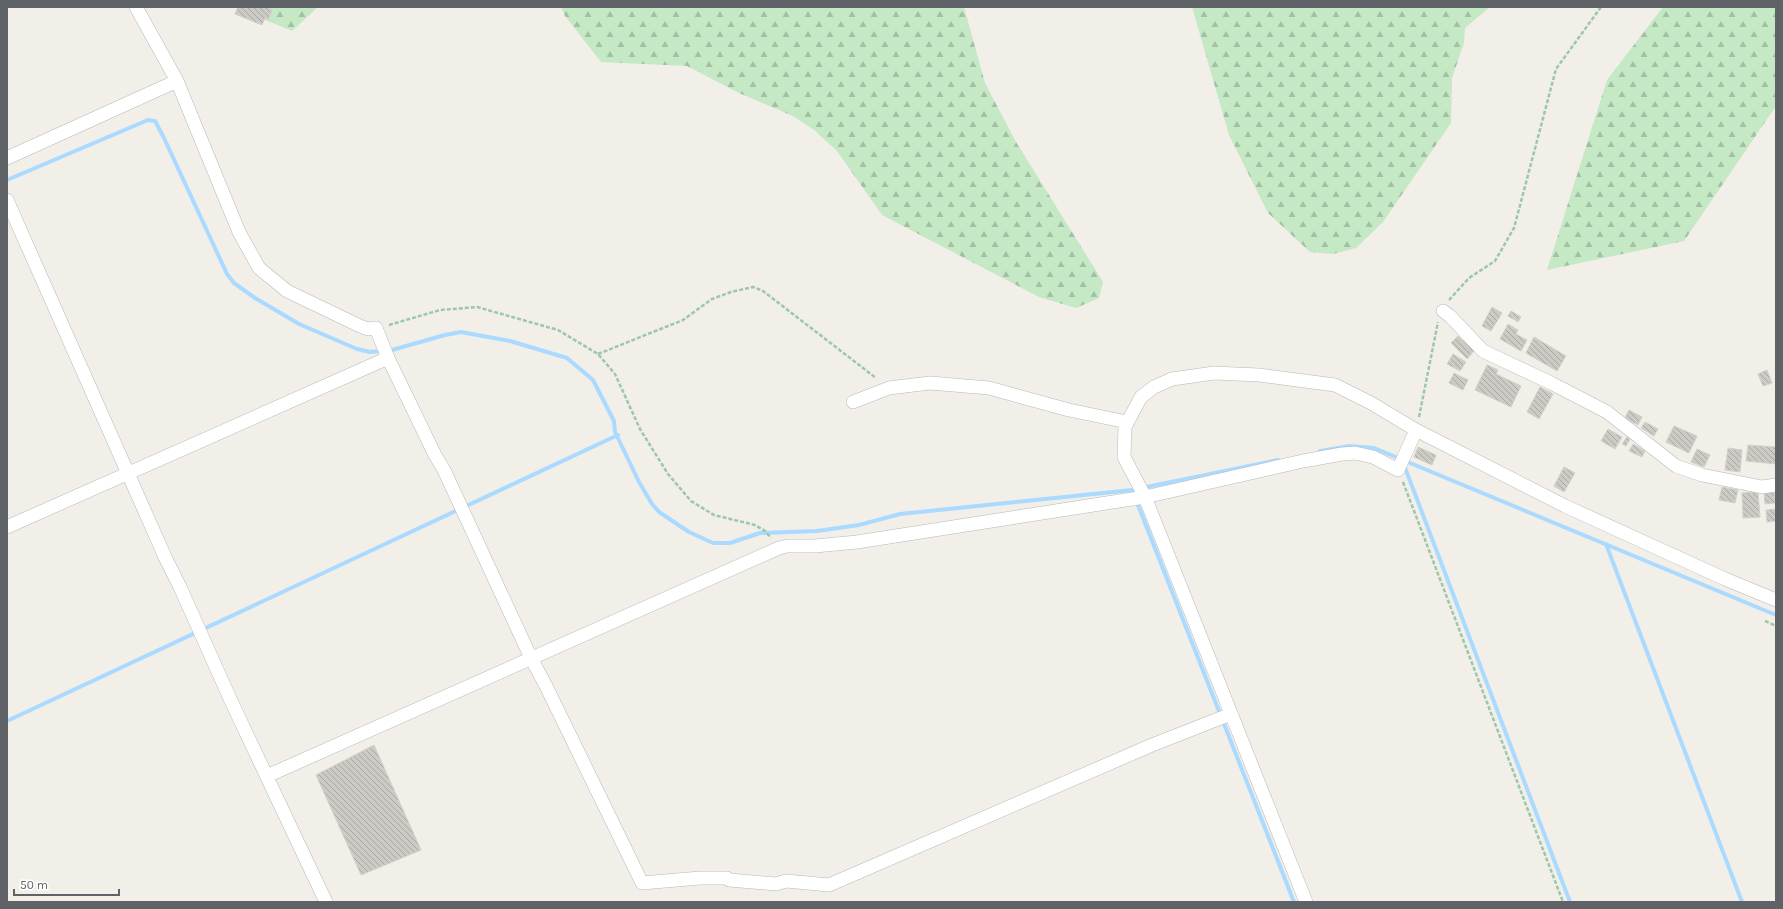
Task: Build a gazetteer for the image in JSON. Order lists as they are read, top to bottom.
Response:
{
  "scale_bar": "50 m"
}
